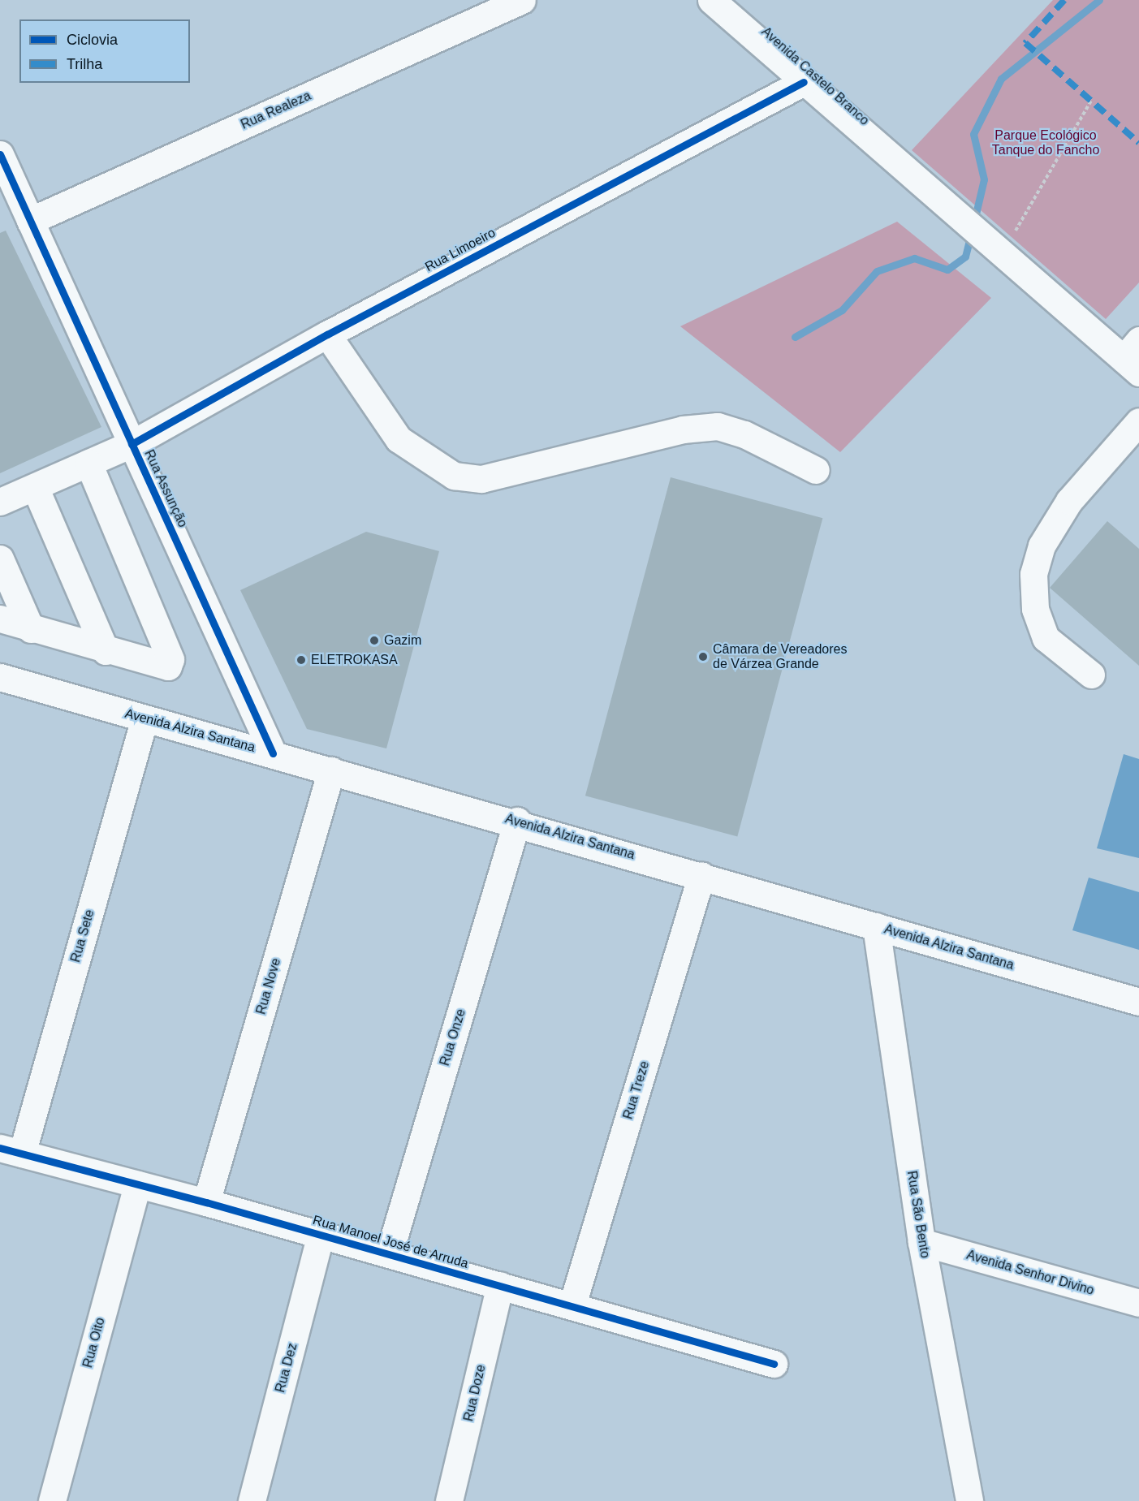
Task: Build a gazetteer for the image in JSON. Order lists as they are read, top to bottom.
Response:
{
  "streets": {
    "street": [
      "Avenida Castelo Branco",
      "Rua Realeza",
      "Rua Limoeiro",
      "Rua Assunção",
      "Avenida Alzira Santana",
      "Rua Sete",
      "Rua Nove",
      "Rua Onze",
      "Rua Treze",
      "Rua São Bento",
      "Rua Manoel José de Arruda",
      "Avenida Senhor Divino",
      "Rua Oito",
      "Rua Dez",
      "Rua Doze"
    ]
  },
  "crossings": [
    ["Avenida Castelo Branco", "Rua Limoeiro"],
    ["Rua Realeza", "Rua Assunção"],
    ["Rua Limoeiro", "Rua Assunção"],
    ["Rua Assunção", "Avenida Alzira Santana"],
    ["Avenida Alzira Santana", "Rua Sete"],
    ["Avenida Alzira Santana", "Rua Nove"],
    ["Avenida Alzira Santana", "Rua Onze"],
    ["Avenida Alzira Santana", "Rua Treze"],
    ["Avenida Alzira Santana", "Rua São Bento"],
    ["Rua Sete", "Rua Manoel José de Arruda"],
    ["Rua Nove", "Rua Manoel José de Arruda"],
    ["Rua Onze", "Rua Manoel José de Arruda"],
    ["Rua Treze", "Rua Manoel José de Arruda"],
    ["Rua São Bento", "Avenida Senhor Divino"],
    ["Rua Manoel José de Arruda", "Rua Oito"],
    ["Rua Manoel José de Arruda", "Rua Dez"],
    ["Rua Manoel José de Arruda", "Rua Doze"]
  ],
  "parks": ["Parque Ecológico Tanque do Fancho"],
  "places": ["Gazim", "Câmara de Vereadores de Várzea Grande", "ELETROKASA"],
  "legend": ["Ciclovia", "Trilha"]
}
